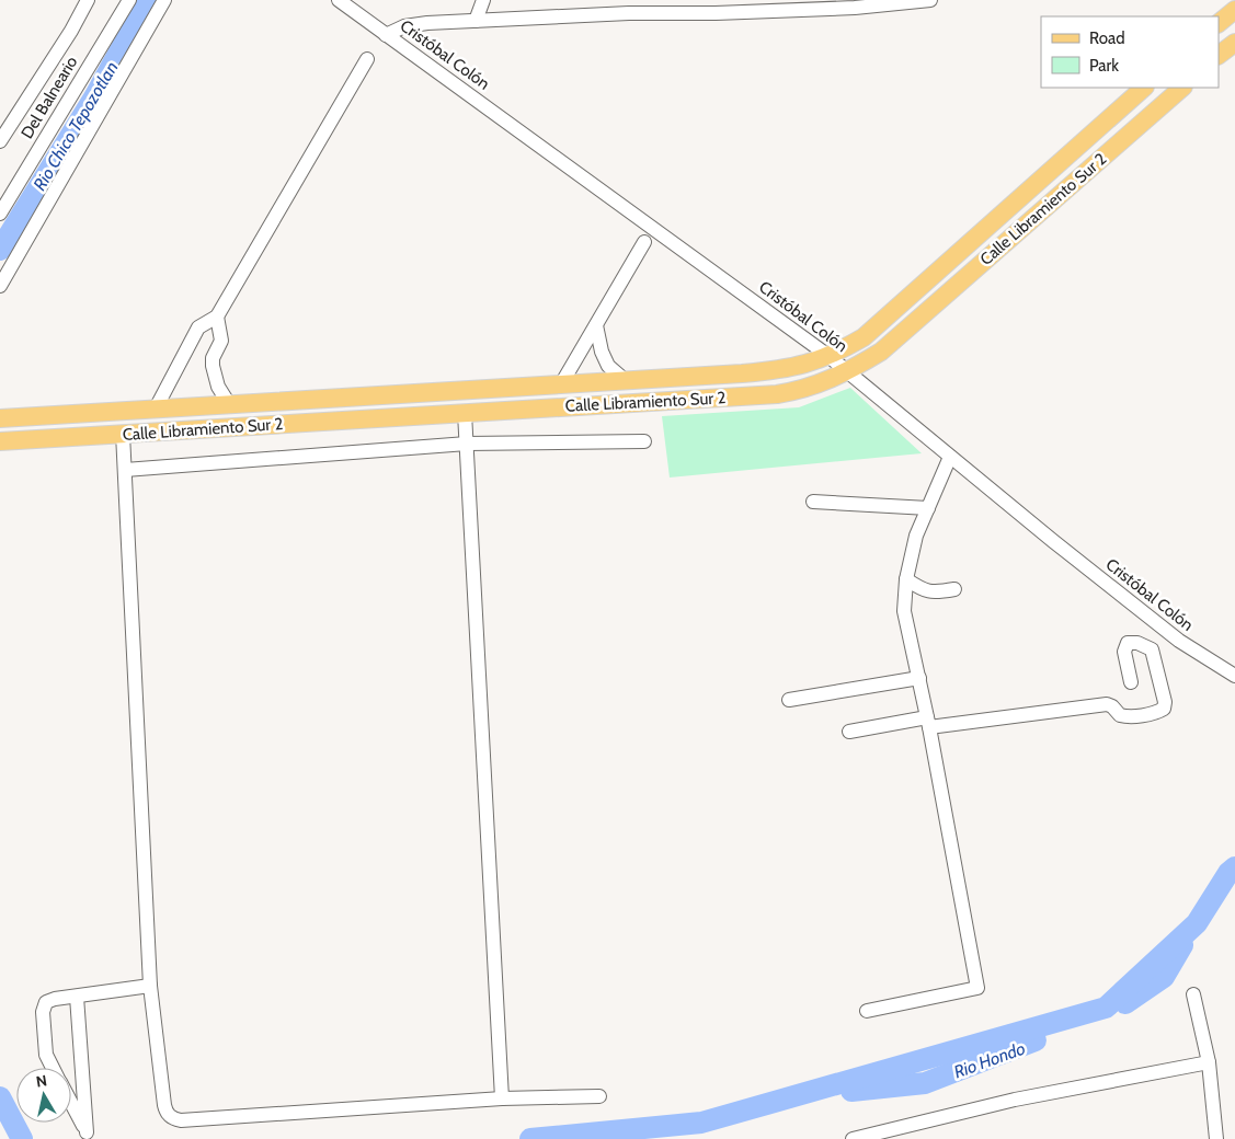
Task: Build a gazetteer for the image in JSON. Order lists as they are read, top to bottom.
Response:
{
  "streets": {
    "main road": ["Calle Libramiento Sur 2"],
    "street": ["Cristóbal Colón", "Del Balneario"]
  },
  "crossings": [
    ["Cristóbal Colón", "Calle Libramiento Sur 2"]
  ],
  "water": ["Rio Chico Tepozotlan", "Rio Hondo"],
  "legend": ["Road", "Park"],
  "north": "top"
}
